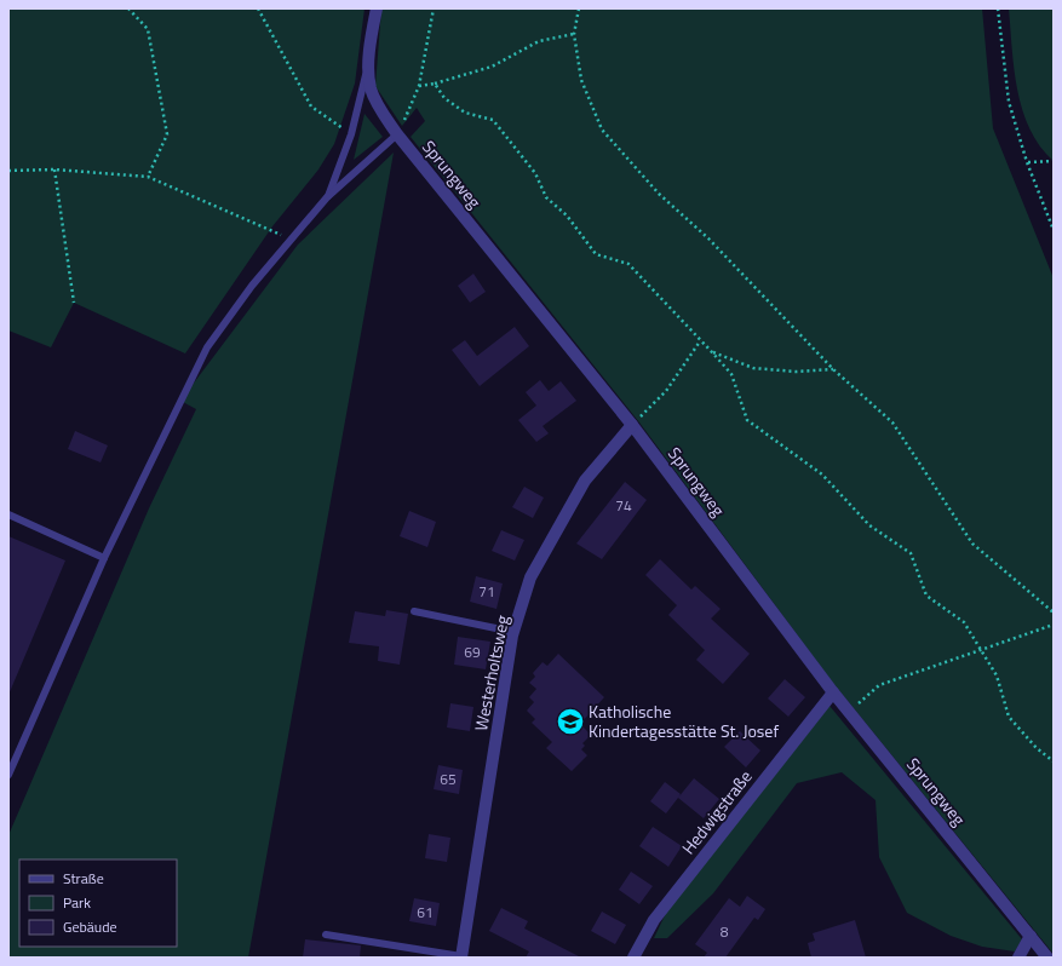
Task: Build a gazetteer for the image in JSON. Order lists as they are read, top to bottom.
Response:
{
  "streets": {
    "street": ["Sprungweg", "Westerholtsweg", "Hedwigstraße"]
  },
  "crossings": [
    ["Sprungweg", "Westerholtsweg"],
    ["Sprungweg", "Hedwigstraße"]
  ],
  "places": {
    "school or university": ["Katholische Kindertagesstätte St. Josef"]
  },
  "house_numbers": [
    "74",
    "71",
    "69",
    "65",
    "61",
    "8"
  ],
  "legend": ["Straße", "Park", "Gebäude"]
}
